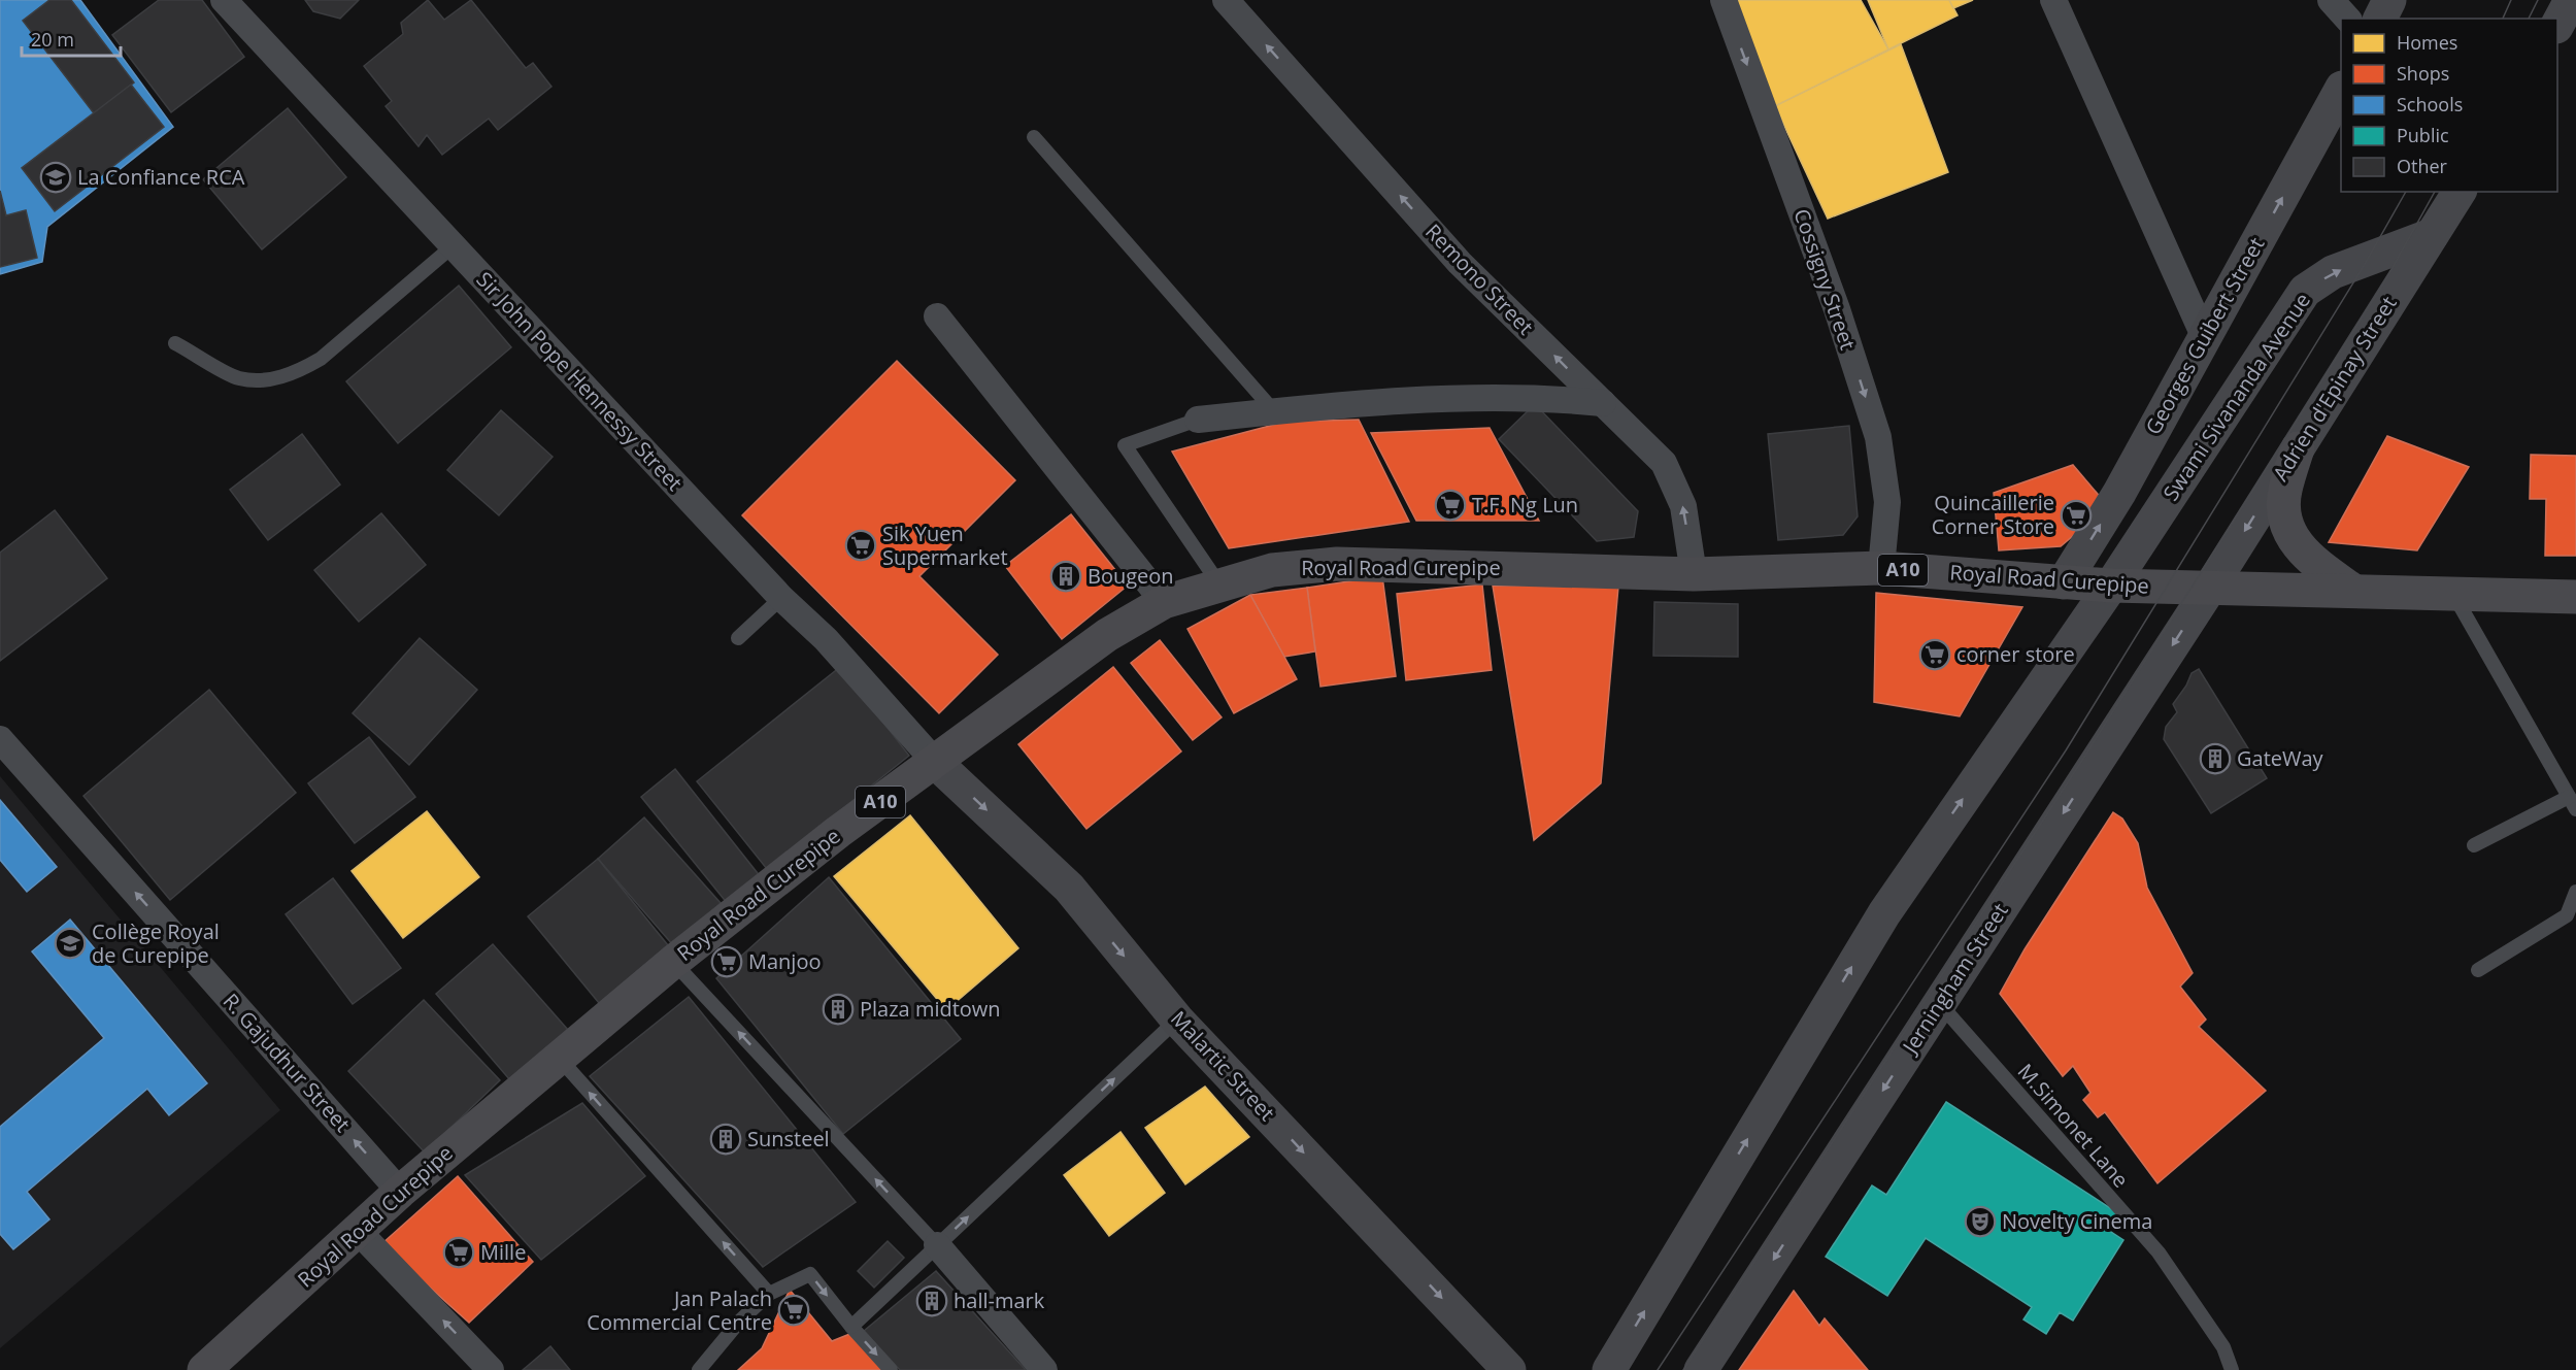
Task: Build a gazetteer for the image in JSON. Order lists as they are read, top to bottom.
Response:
{
  "streets": {
    "main road": ["Royal Road Curepipe", "A10"],
    "street": [
      "Remono Street",
      "Cossigny Street",
      "Georges Guibert Street",
      "Sir John Pope Hennessy Street",
      "Adrien d'Epinay Street",
      "Swami Sivananda Avenue",
      "Jerningham Street",
      "R. Gajudhur Street",
      "Malartic Street"
    ],
    "lane": ["M.Simonet Lane"]
  },
  "crossings": [
    ["Remono Street", "Royal Road Curepipe"],
    ["Cossigny Street", "Royal Road Curepipe"],
    ["Georges Guibert Street", "Royal Road Curepipe"],
    ["Sir John Pope Hennessy Street", "Royal Road Curepipe"],
    ["Sir John Pope Hennessy Street", "Malartic Street"],
    ["Adrien d'Epinay Street", "Swami Sivananda Avenue"],
    ["Adrien d'Epinay Street", "Royal Road Curepipe"],
    ["Adrien d'Epinay Street", "Jerningham Street"],
    ["Swami Sivananda Avenue", "Royal Road Curepipe"],
    ["Royal Road Curepipe", "Jerningham Street"],
    ["Royal Road Curepipe", "R. Gajudhur Street"],
    ["Royal Road Curepipe", "Malartic Street"],
    ["Jerningham Street", "M.Simonet Lane"]
  ],
  "one_way": [
    "Remono Street",
    "Cossigny Street",
    "Georges Guibert Street",
    "Adrien d'Epinay Street",
    "Swami Sivananda Avenue",
    "R. Gajudhur Street",
    "Malartic Street"
  ],
  "places": {
    "school or university": ["La Confiance RCA", "Collège Royal de Curepipe"],
    "supermarket": [
      "T.F. Ng Lun",
      "Quincaillerie Corner Store",
      "Sik Yuen Supermarket",
      "corner store",
      "Manjoo",
      "Mille",
      "Jan Palach Commercial Centre"
    ],
    "building": [
      "Bougeon",
      "GateWay",
      "Plaza midtown",
      "Sunsteel",
      "hall-mark"
    ],
    "theatre": ["Novelty Cinema"]
  },
  "legend": [
    "Homes",
    "Shops",
    "Schools",
    "Public",
    "Other"
  ],
  "scale_bar": "20 m"
}
